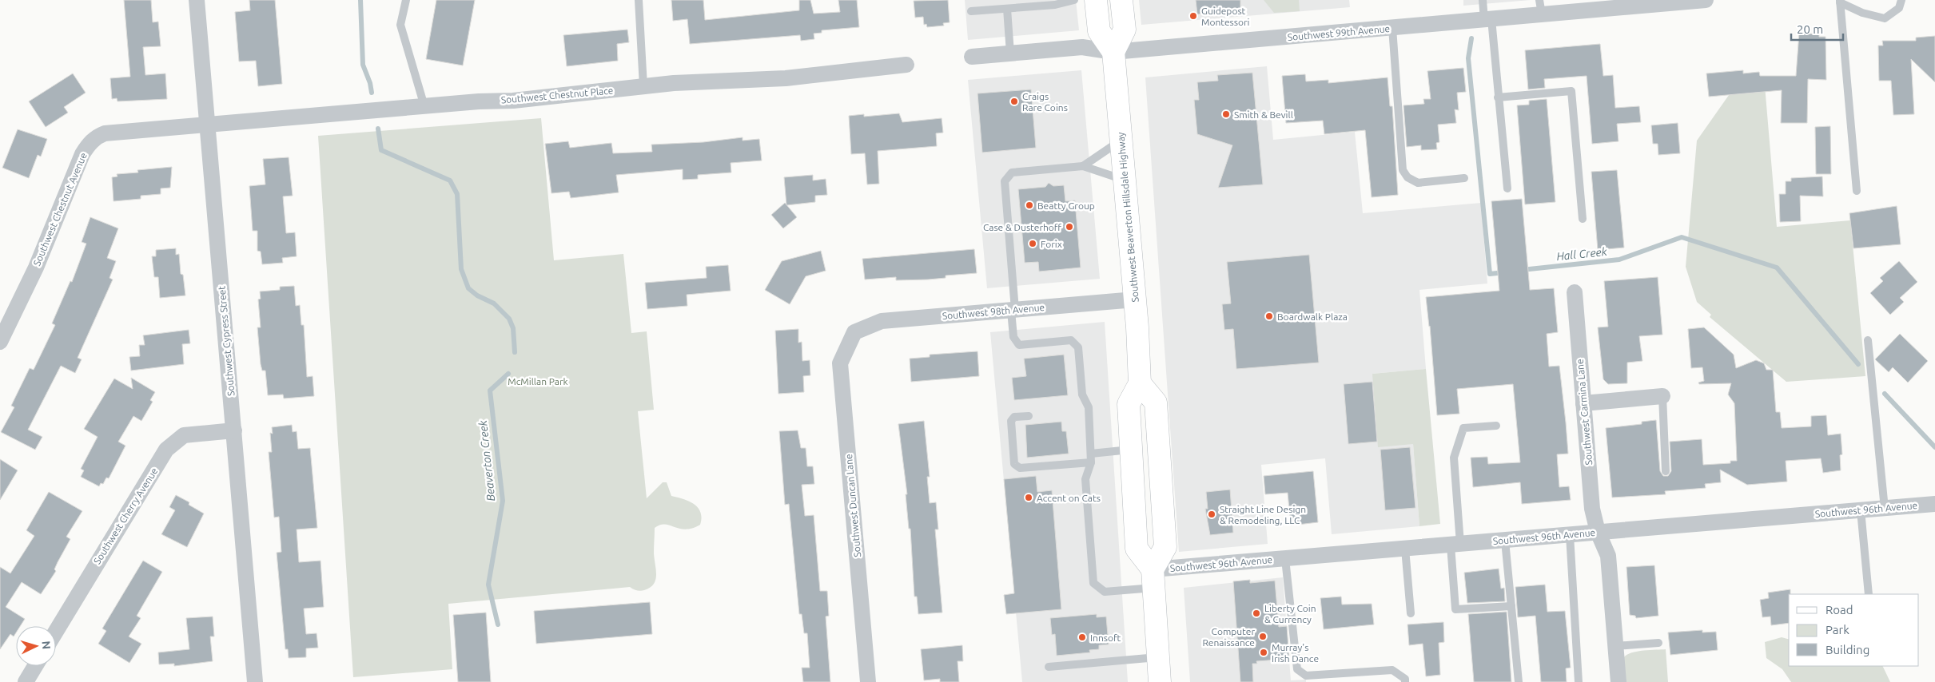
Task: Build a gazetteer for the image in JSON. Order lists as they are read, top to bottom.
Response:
{
  "streets": {
    "main road": ["Southwest Beaverton Hillsdale Highway"],
    "street": [
      "Southwest 99th Avenue",
      "Southwest Chestnut Place",
      "Southwest Chestnut Avenue",
      "Southwest 98th Avenue",
      "Southwest Cypress Street",
      "Southwest Carmina Lane",
      "Southwest Duncan Lane",
      "Southwest 96th Avenue",
      "Southwest Cherry Avenue"
    ]
  },
  "crossings": [
    ["Southwest 99th Avenue", "Southwest Beaverton Hillsdale Highway"],
    ["Southwest Chestnut Place", "Southwest Chestnut Avenue"],
    ["Southwest Chestnut Place", "Southwest Cypress Street"],
    ["Southwest Chestnut Avenue", "Southwest Cypress Street"],
    ["Southwest Beaverton Hillsdale Highway", "Southwest 98th Avenue"],
    ["Southwest 98th Avenue", "Southwest Duncan Lane"],
    ["Southwest Cypress Street", "Southwest Cherry Avenue"],
    ["Southwest Carmina Lane", "Southwest 96th Avenue"]
  ],
  "water": ["Hall Creek", "Beaverton Creek"],
  "parks": ["McMillan Park"],
  "places": [
    "Guidepost Montessori",
    "Craigs Rare Coins",
    "Smith & Bevill",
    "Beatty Group",
    "Case & Dusterhoff",
    "Forix",
    "Boardwalk Plaza",
    "Accent on Cats",
    "Straight Line Design & Remodeling, LLC",
    "Liberty Coin & Currency",
    "Computer Renaissance",
    "Innsoft",
    "Murray's Irish Dance"
  ],
  "legend": ["Road", "Park", "Building"],
  "scale_bar": "20 m",
  "north": "right"
}
